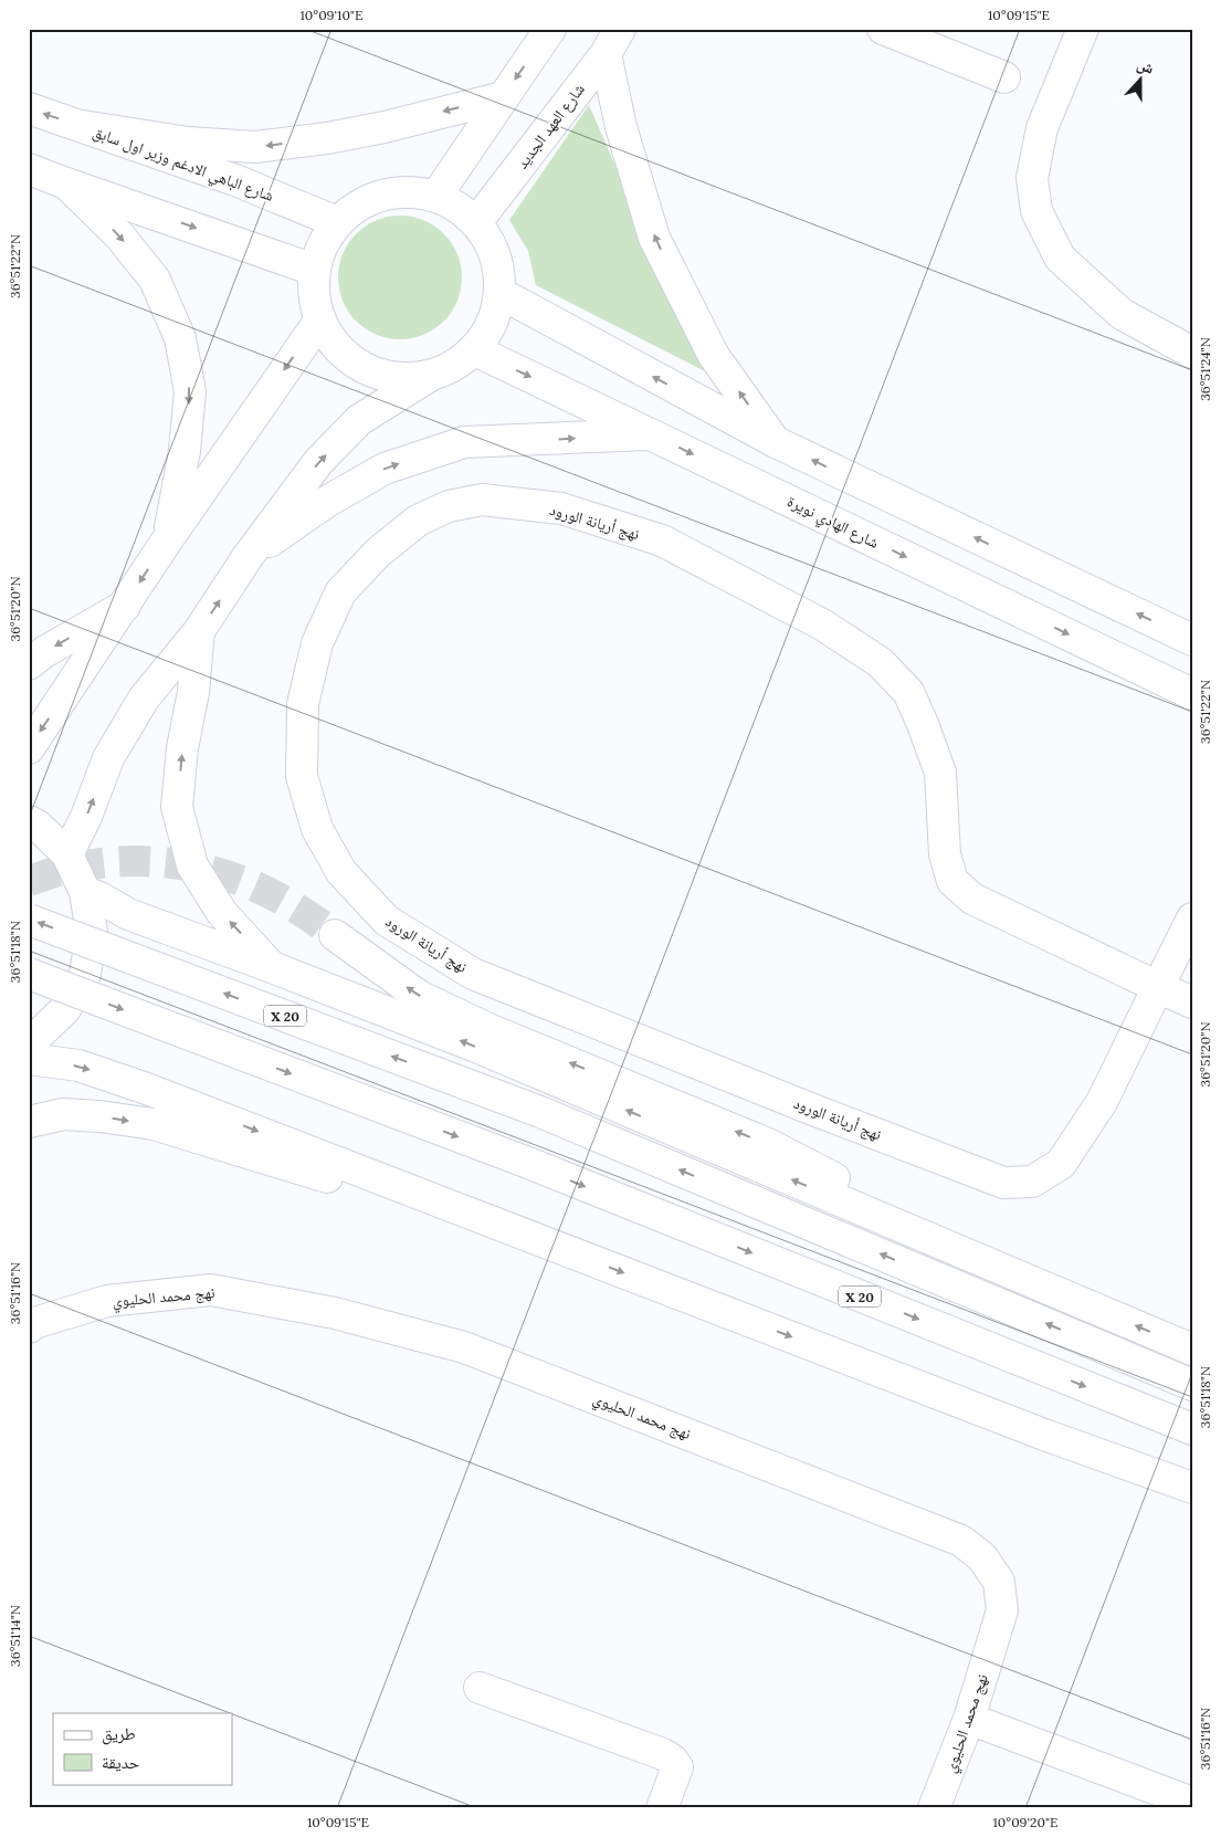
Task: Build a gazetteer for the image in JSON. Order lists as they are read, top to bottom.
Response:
{
  "streets": {
    "main road": [
      "شارع العهد الجديد",
      "شارع الباهي الادغم وزير اول سابق",
      "نهج أريانة الورود",
      "شارع الهادي نويرة",
      "X 20",
      "نهج محمد الحليوي"
    ]
  },
  "crossings": [
    ["شارع العهد الجديد", "شارع الباهي الادغم وزير اول سابق"],
    ["شارع العهد الجديد", "شارع الهادي نويرة"],
    ["شارع الباهي الادغم وزير اول سابق", "شارع الهادي نويرة"]
  ],
  "legend": ["طريق", "حديقة"],
  "north": "top",
  "coordinates": [
    "10°09'10\"E",
    "10°09'15\"E",
    "36°51'22\"N",
    "36°51'24\"N",
    "36°51'20\"N",
    "36°51'18\"N",
    "36°51'16\"N",
    "36°51'14\"N",
    "10°09'20\"E"
  ]
}
